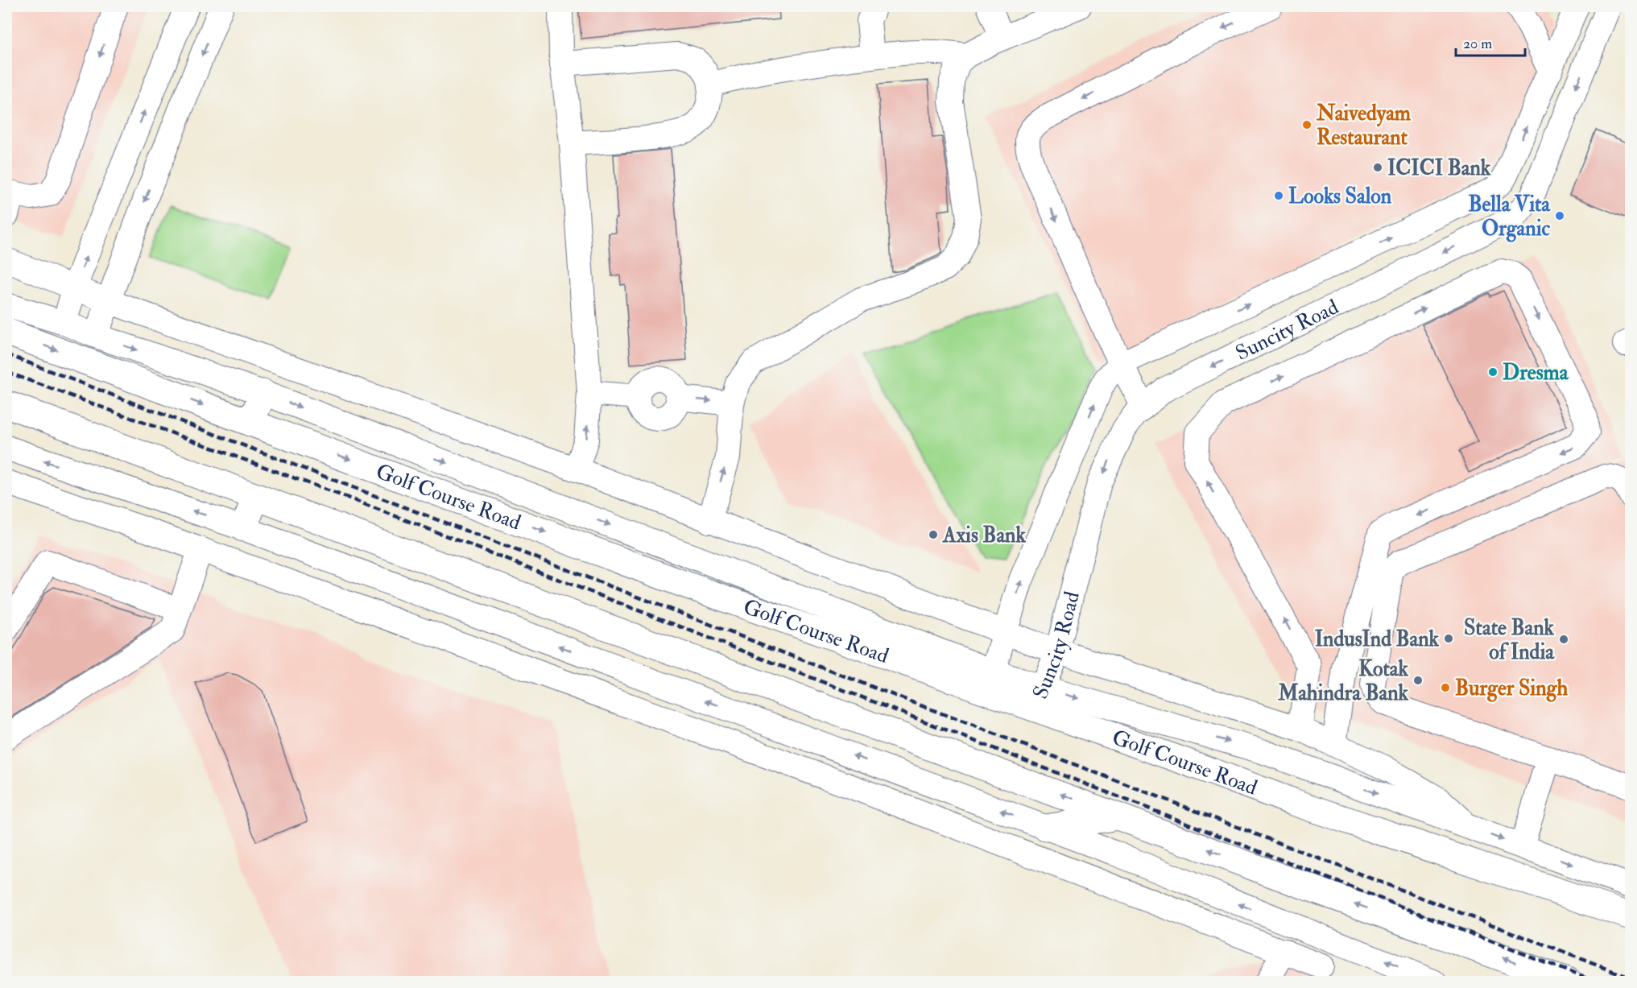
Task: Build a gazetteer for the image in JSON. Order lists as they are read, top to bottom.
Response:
{
  "streets": {
    "main road": ["Golf Course Road"],
    "street": ["Suncity Road"]
  },
  "crossings": [
    ["Suncity Road", "Golf Course Road"]
  ],
  "places": [
    "Naivedyam Restaurant",
    "ICICI Bank",
    "Looks Salon",
    "Bella Vita Organic",
    "Dresma",
    "Axis Bank",
    "IndusInd Bank",
    "State Bank of India",
    "Kotak Mahindra Bank",
    "Burger Singh"
  ],
  "scale_bar": "20 m"
}
